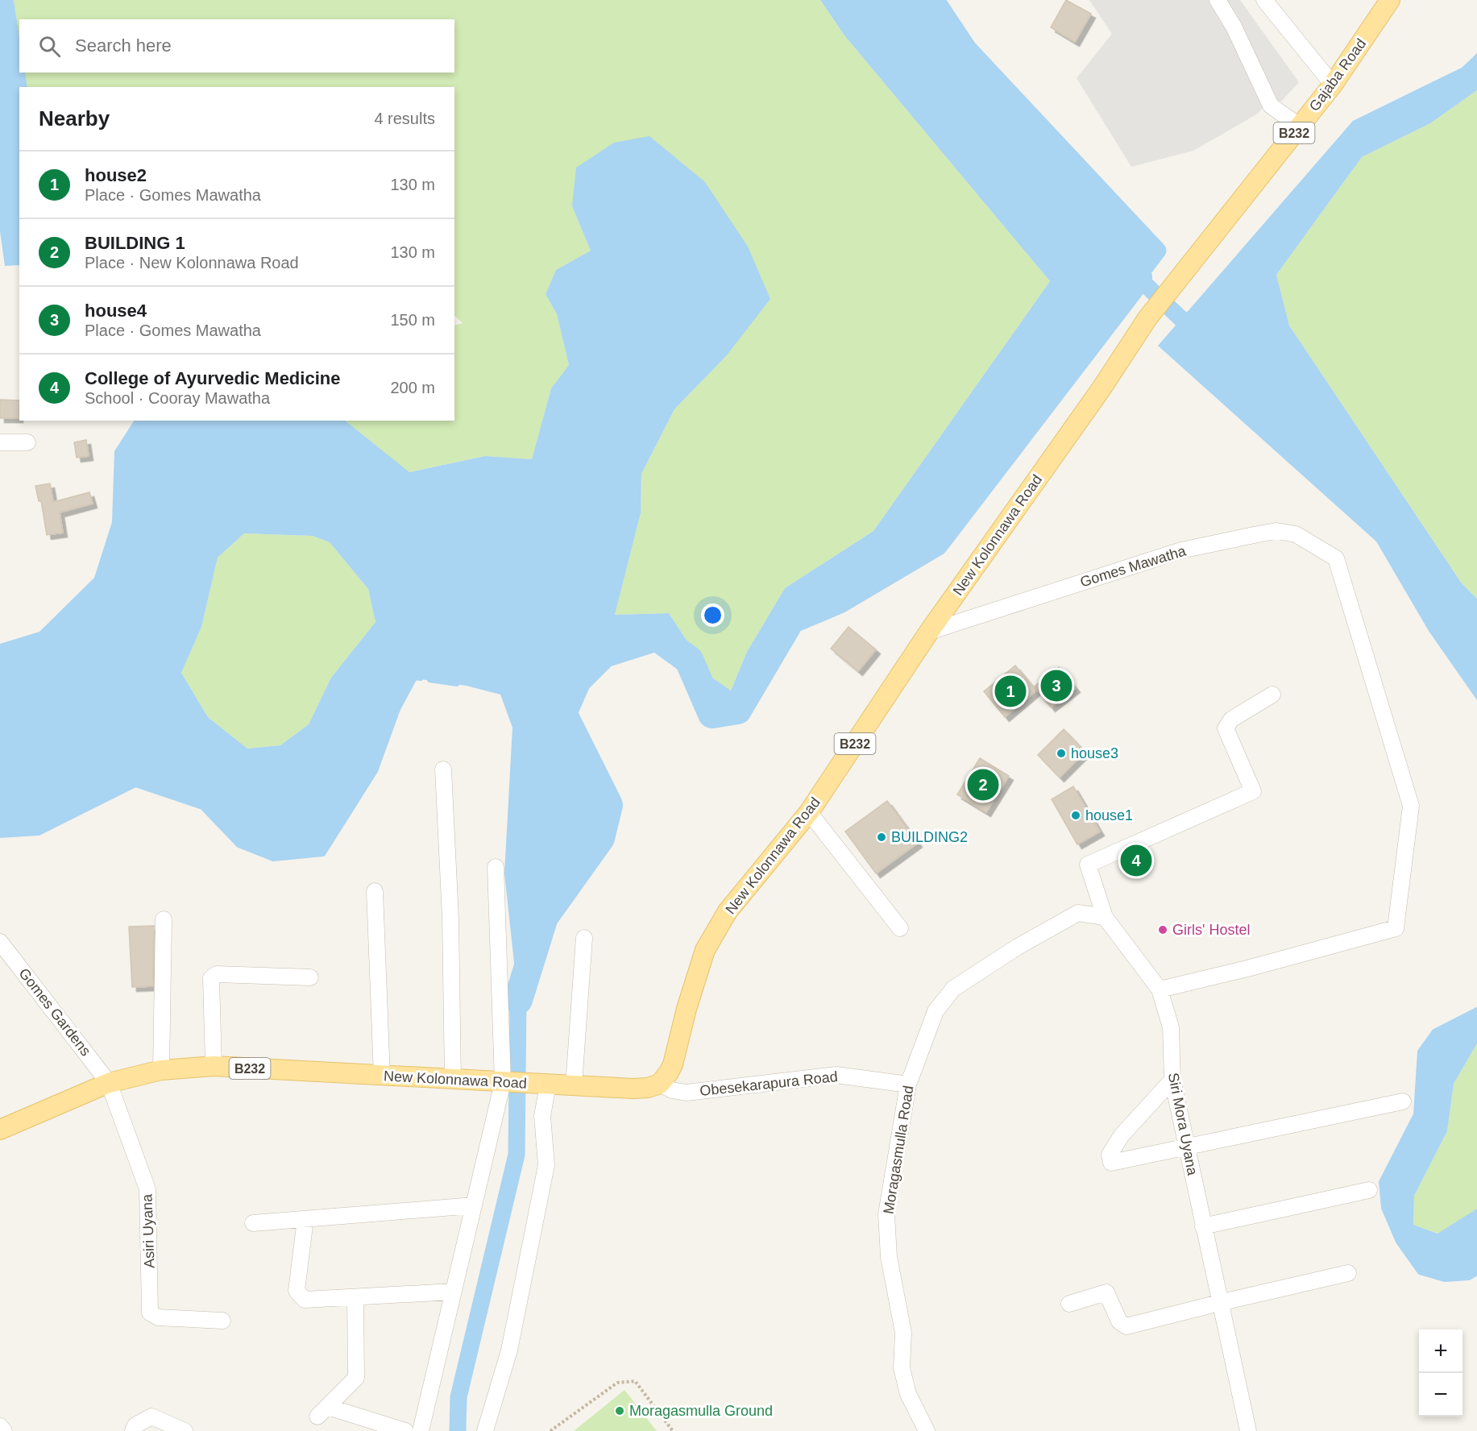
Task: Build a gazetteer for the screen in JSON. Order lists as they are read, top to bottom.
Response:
{
  "streets": {
    "main road": ["Gajaba Road", "B232", "New Kolonnawa Road"],
    "street": [
      "Gomes Mawatha",
      "Gomes Gardens",
      "Obesekarapura Road",
      "Siri Mora Uyana",
      "Moragasmulla Road",
      "Asiri Uyana"
    ]
  },
  "crossings": [
    ["Gajaba Road", "New Kolonnawa Road"],
    ["New Kolonnawa Road", "Gomes Mawatha"],
    ["New Kolonnawa Road", "Gomes Gardens"],
    ["New Kolonnawa Road", "Obesekarapura Road"],
    ["New Kolonnawa Road", "Asiri Uyana"],
    ["Gomes Mawatha", "Siri Mora Uyana"],
    ["Gomes Gardens", "Asiri Uyana"],
    ["Obesekarapura Road", "Moragasmulla Road"],
    ["Siri Mora Uyana", "Moragasmulla Road"]
  ],
  "places": [
    "house3",
    "house1",
    "BUILDING2",
    "Girls' Hostel",
    "Moragasmulla Ground"
  ],
  "page": {
    "search": "Search here",
    "heading": ["Nearby", "4 results"],
    "list": [
      {
        "mark": "1",
        "name": "house2",
        "note": "Place · Gomes Mawatha",
        "value": "130 m"
      },
      {
        "mark": "2",
        "name": "BUILDING 1",
        "note": "Place · New Kolonnawa Road",
        "value": "130 m"
      },
      {
        "mark": "3",
        "name": "house4",
        "note": "Place · Gomes Mawatha",
        "value": "150 m"
      },
      {
        "mark": "4",
        "name": "College of Ayurvedic Medicine",
        "note": "School · Cooray Mawatha",
        "value": "200 m"
      }
    ],
    "pins": [
      "3",
      "1",
      "2",
      "4"
    ],
    "map_buttons": ["+", "−"]
  }
}
